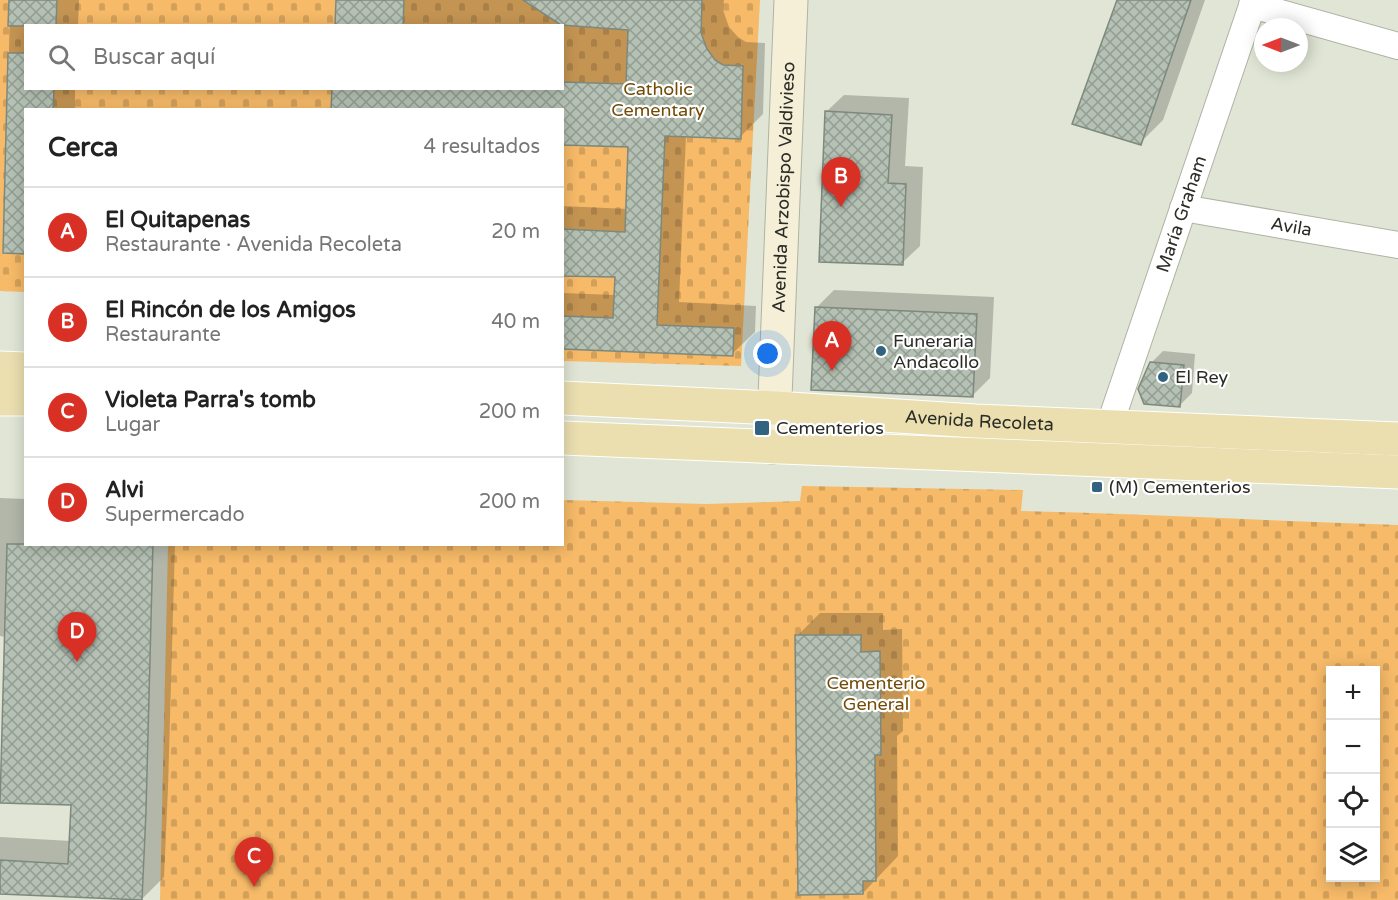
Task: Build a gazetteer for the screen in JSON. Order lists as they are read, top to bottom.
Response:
{
  "streets": {
    "main road": ["Avenida Arzobispo Valdivieso", "Avenida Recoleta"],
    "street": ["María Graham", "Avila"]
  },
  "crossings": [
    ["Avenida Arzobispo Valdivieso", "Avenida Recoleta"],
    ["María Graham", "Avila"],
    ["María Graham", "Avenida Recoleta"]
  ],
  "parks": ["Catholic Cementary", "Cementerio General"],
  "places": {
    "other": ["Funeraria Andacollo", "El Rey"],
    "transit": ["Cementerios", "(M) Cementerios"]
  },
  "north": "left",
  "page": {
    "search": "Buscar aquí",
    "heading": ["Cerca", "4 resultados"],
    "pins": [
      "B",
      "A",
      "D",
      "C"
    ],
    "list": [
      {
        "mark": "A",
        "name": "El Quitapenas",
        "note": "Restaurante · Avenida Recoleta",
        "value": "20 m"
      },
      {
        "mark": "B",
        "name": "El Rincón de los Amigos",
        "note": "Restaurante",
        "value": "40 m"
      },
      {
        "mark": "C",
        "name": "Violeta Parra's tomb",
        "note": "Lugar",
        "value": "200 m"
      },
      {
        "mark": "D",
        "name": "Alvi",
        "note": "Supermercado",
        "value": "200 m"
      }
    ],
    "map_buttons": ["+", "−"]
  }
}
